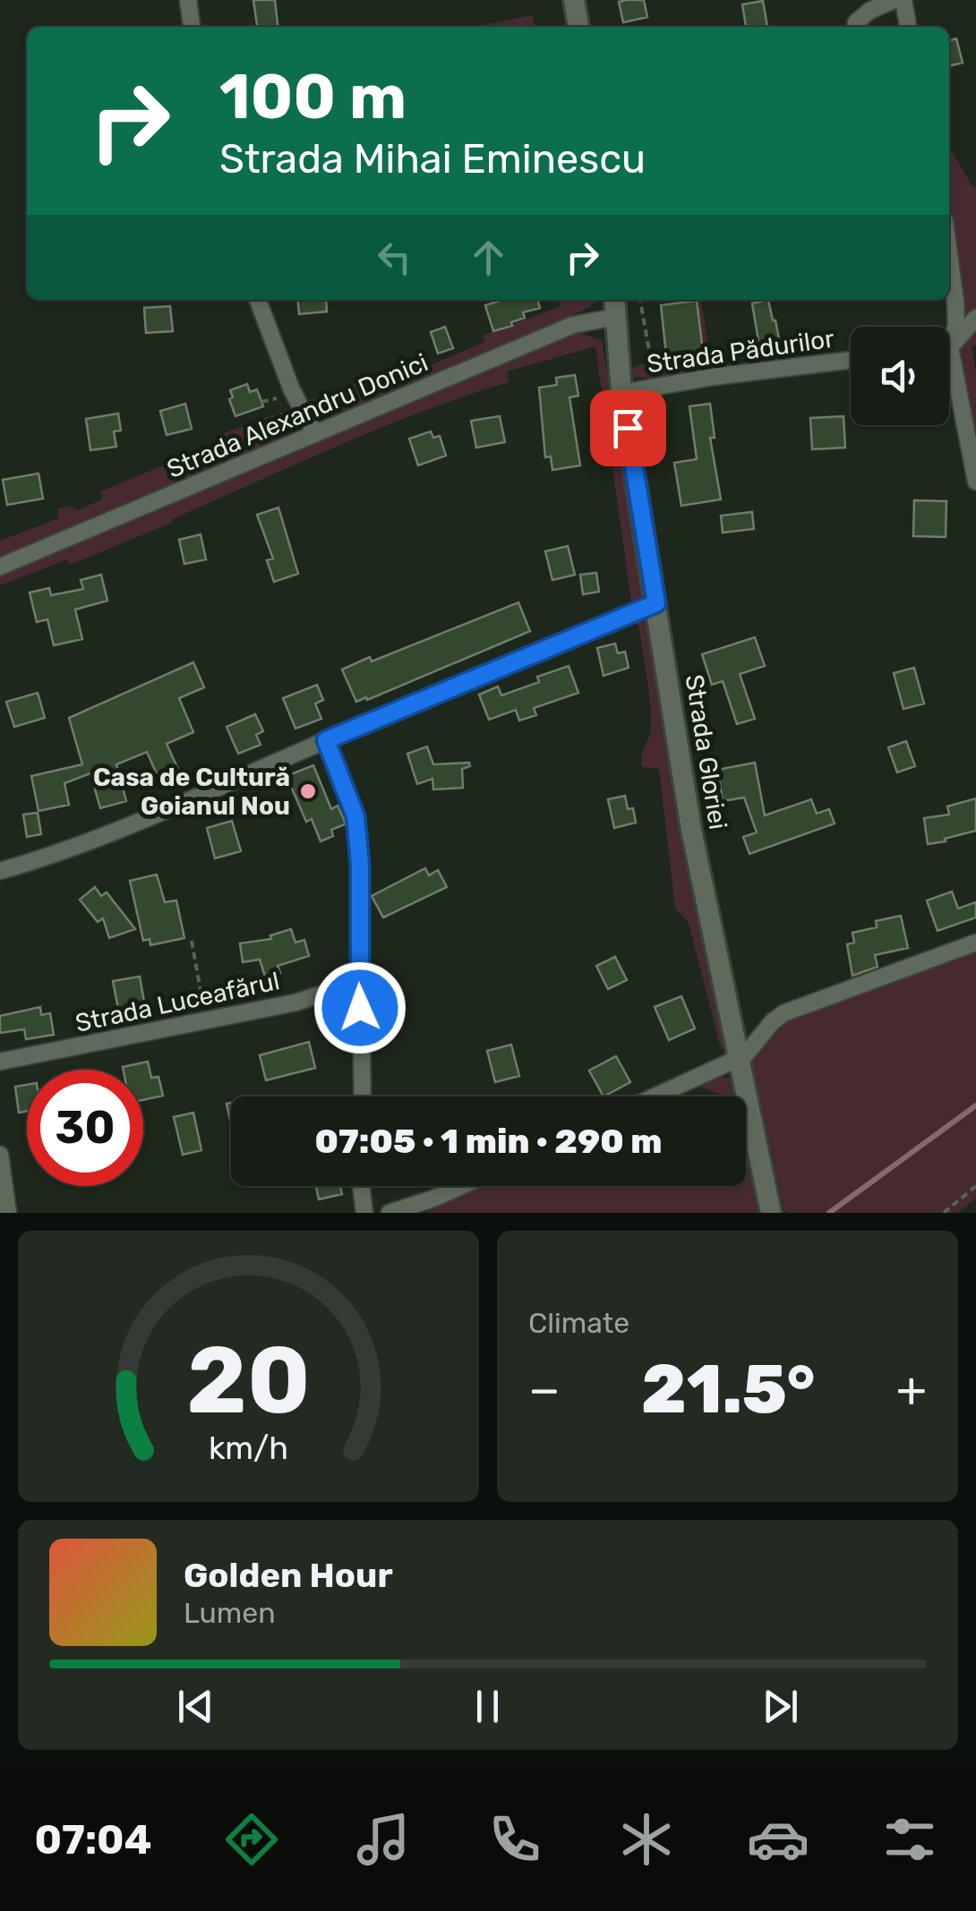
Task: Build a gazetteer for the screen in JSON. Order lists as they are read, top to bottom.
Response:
{
  "streets": {
    "street": [
      "Strada Pădurilor",
      "Strada Alexandru Donici",
      "Strada Gloriei",
      "Strada Luceafărul"
    ]
  },
  "crossings": [
    ["Strada Pădurilor", "Strada Gloriei"],
    ["Strada Alexandru Donici", "Strada Gloriei"]
  ],
  "places": ["Casa de Cultură Goianul Nou"],
  "page": {
    "turn": ["100 m", "Strada Mihai Eminescu"],
    "limit": "30",
    "trip": "07:05 · 1 min · 290 m",
    "tile": "Climate",
    "heat": ["−", "21.5°", "+"],
    "song": ["Golden Hour", "Lumen"],
    "tabs": "07:04",
    "gauge": ["20", "km/h"]
  }
}
